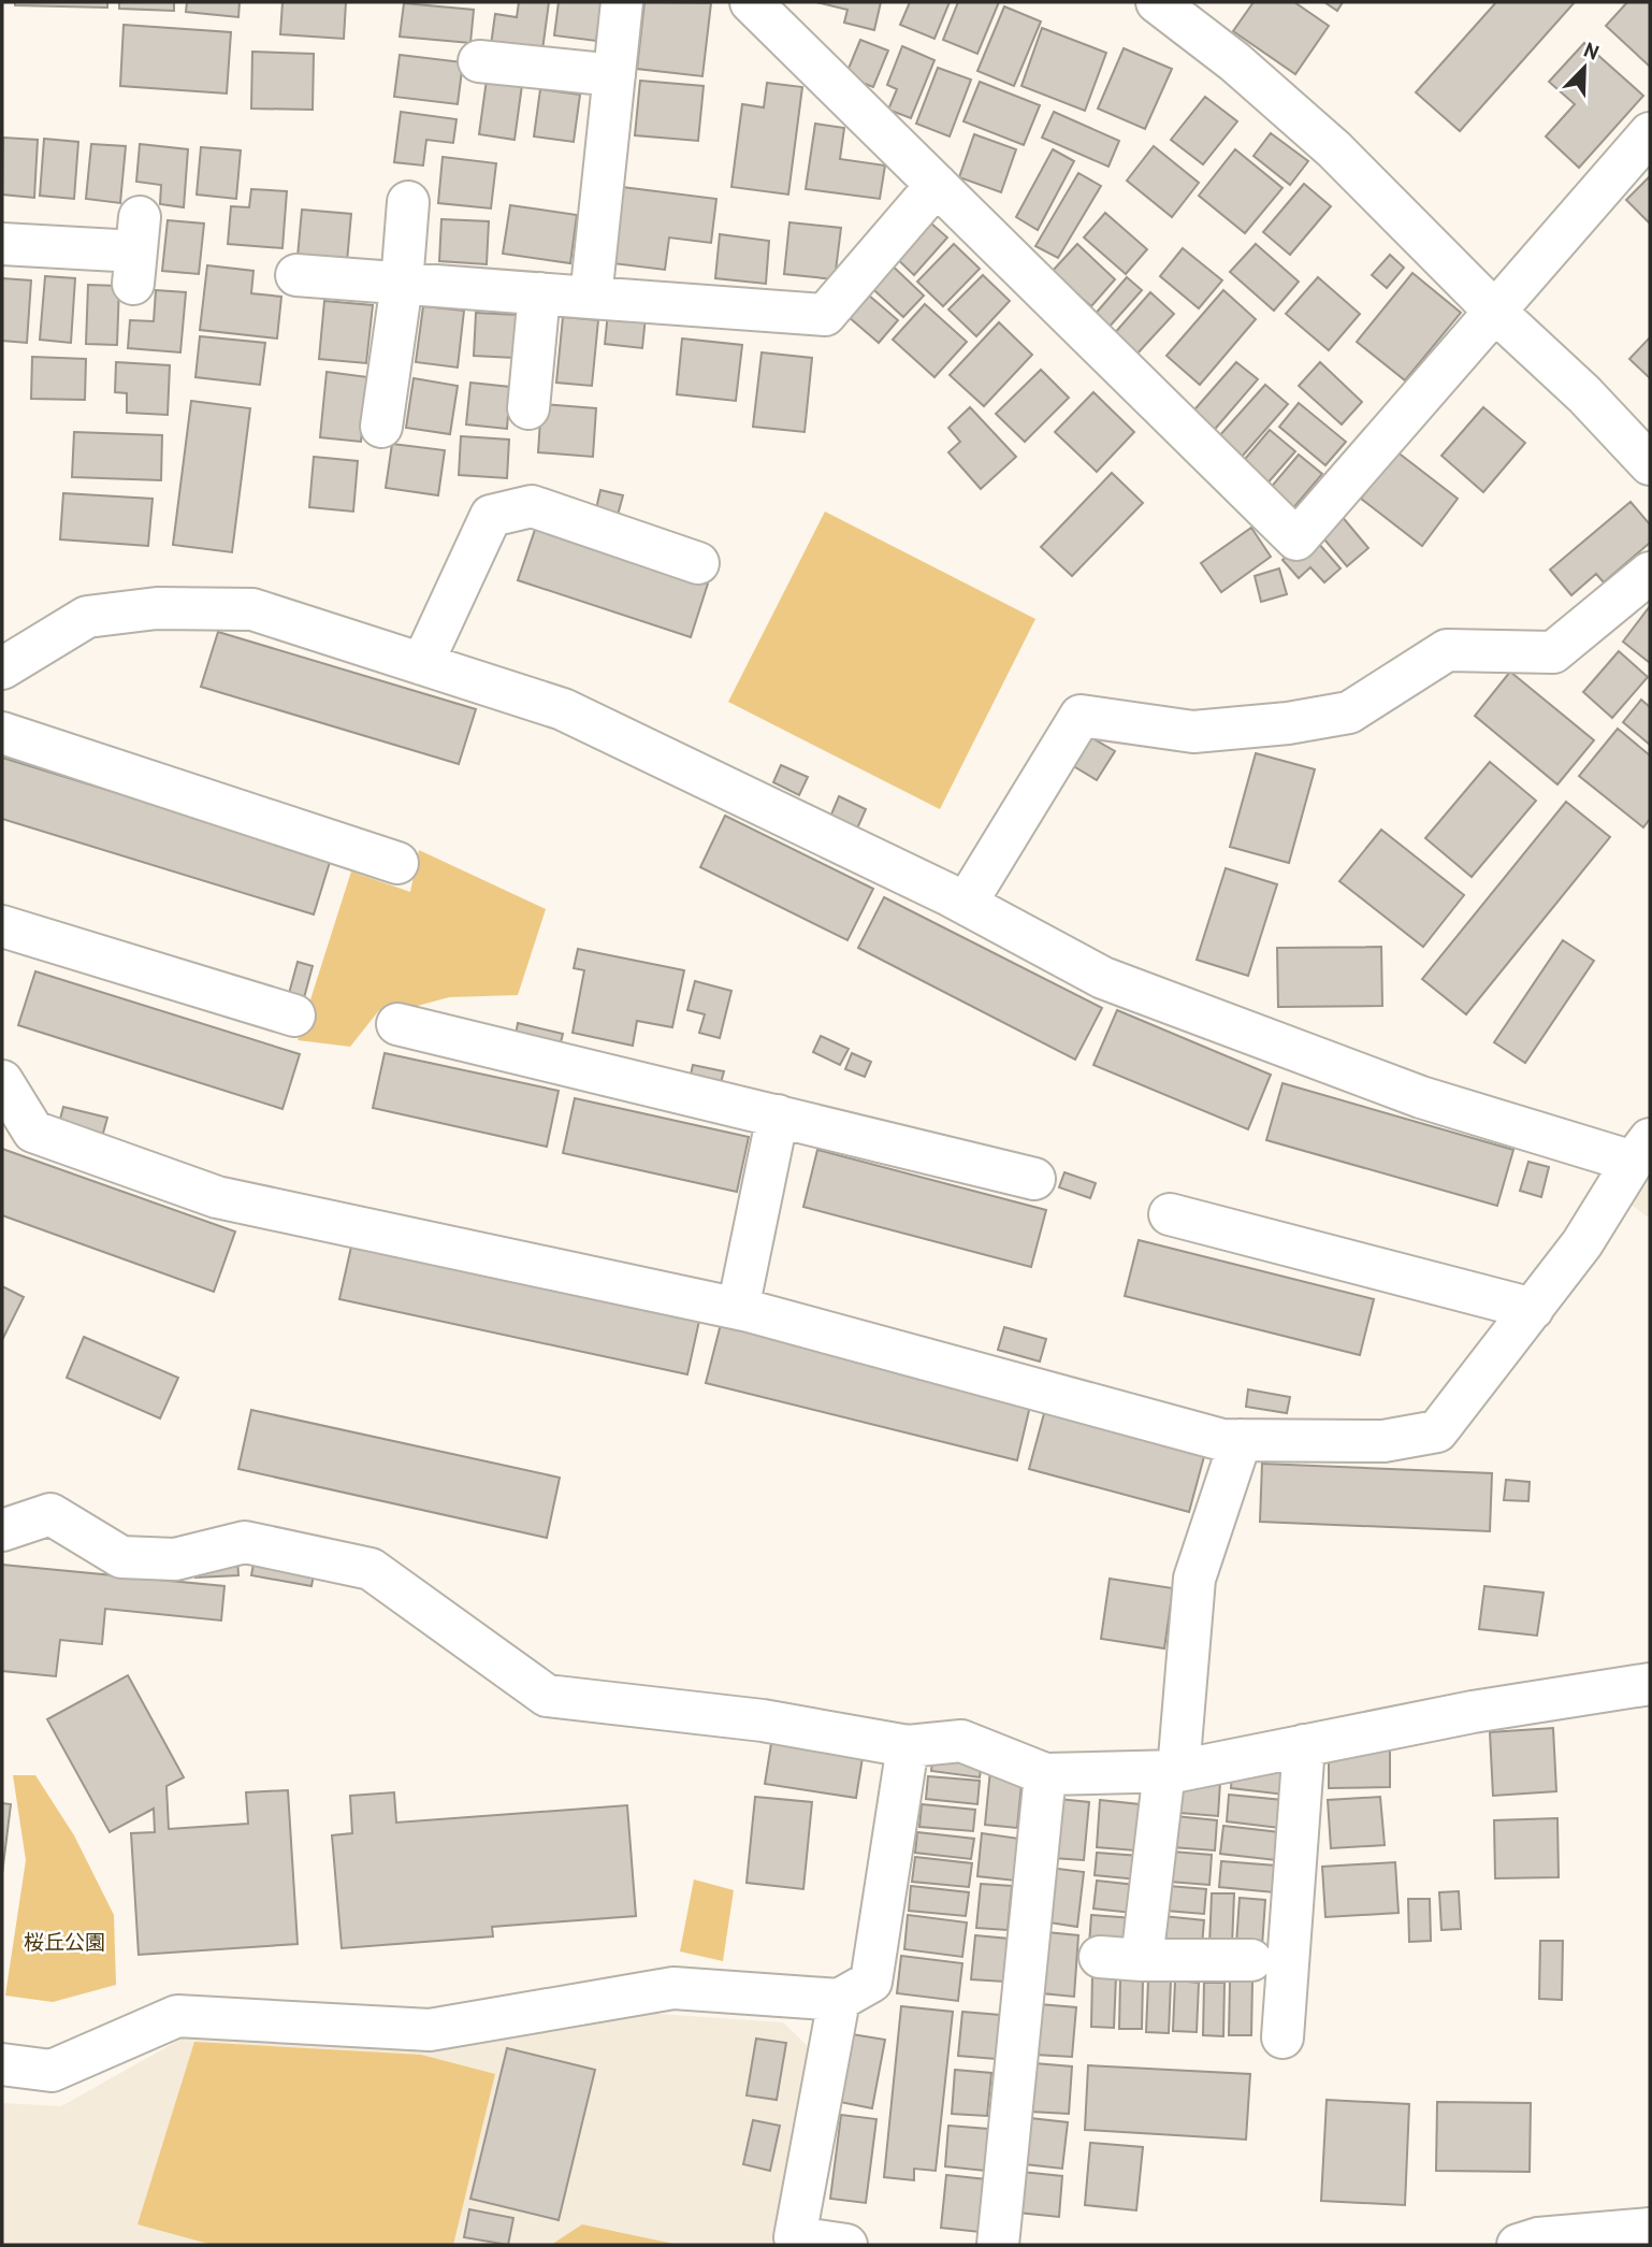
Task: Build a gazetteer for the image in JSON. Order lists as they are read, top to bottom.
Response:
{
  "parks": ["桜丘公園"],
  "north": "top right"
}
